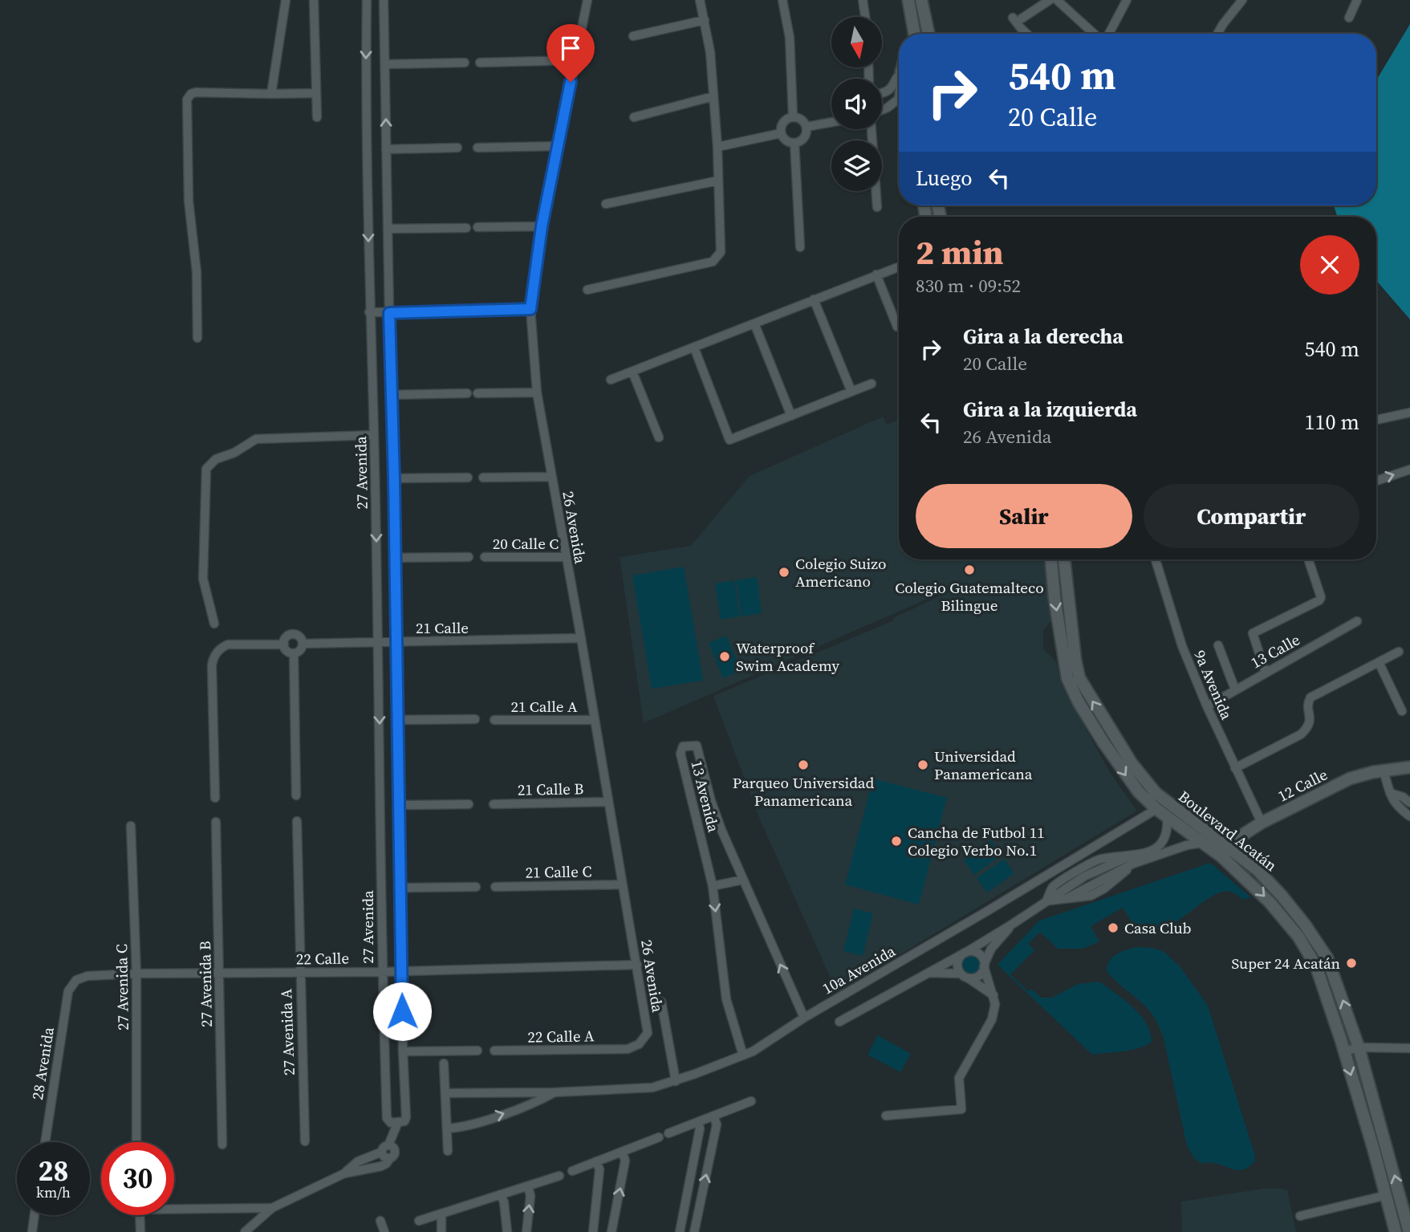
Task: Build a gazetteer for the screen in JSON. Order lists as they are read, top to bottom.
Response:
{
  "streets": {
    "main road": ["12 Calle", "Boulevard Acatán"],
    "street": [
      "27 Avenida",
      "26 Avenida",
      "20 Calle C",
      "21 Calle",
      "13 Calle",
      "9a Avenida",
      "21 Calle A",
      "21 Calle B",
      "13 Avenida",
      "21 Calle C",
      "22 Calle",
      "10a Avenida",
      "27 Avenida B",
      "27 Avenida C",
      "27 Avenida A",
      "22 Calle A",
      "28 Avenida"
    ]
  },
  "crossings": [
    ["27 Avenida", "21 Calle"],
    ["27 Avenida", "22 Calle"],
    ["26 Avenida", "20 Calle C"],
    ["26 Avenida", "21 Calle"],
    ["26 Avenida", "21 Calle A"],
    ["26 Avenida", "21 Calle B"],
    ["26 Avenida", "21 Calle C"],
    ["26 Avenida", "22 Calle"],
    ["26 Avenida", "22 Calle A"],
    ["13 Calle", "9a Avenida"],
    ["9a Avenida", "12 Calle"],
    ["12 Calle", "Boulevard Acatán"],
    ["13 Avenida", "10a Avenida"],
    ["Boulevard Acatán", "10a Avenida"],
    ["22 Calle", "27 Avenida B"],
    ["22 Calle", "27 Avenida C"],
    ["22 Calle", "27 Avenida A"],
    ["22 Calle", "28 Avenida"]
  ],
  "places": [
    "Colegio Guatemalteco Bilingue",
    "Colegio Suizo Americano",
    "Waterproof Swim Academy",
    "Parqueo Universidad Panamericana",
    "Universidad Panamericana",
    "Cancha de Futbol 11 Colegio Verbo No.1",
    "Casa Club",
    "Super 24 Acatán"
  ],
  "north": "bottom",
  "page": {
    "turn": ["540 m", "20 Calle"],
    "then": "Luego",
    "heading": ["2 min", "830 m · 09:52"],
    "list": [
      {
        "name": "Gira a la derecha",
        "note": "20 Calle",
        "value": "540 m"
      },
      {
        "name": "Gira a la izquierda",
        "note": "26 Avenida",
        "value": "110 m"
      }
    ],
    "buttons": ["Salir", "Compartir"],
    "speed": "28 km/h",
    "limit": "30"
  }
}
